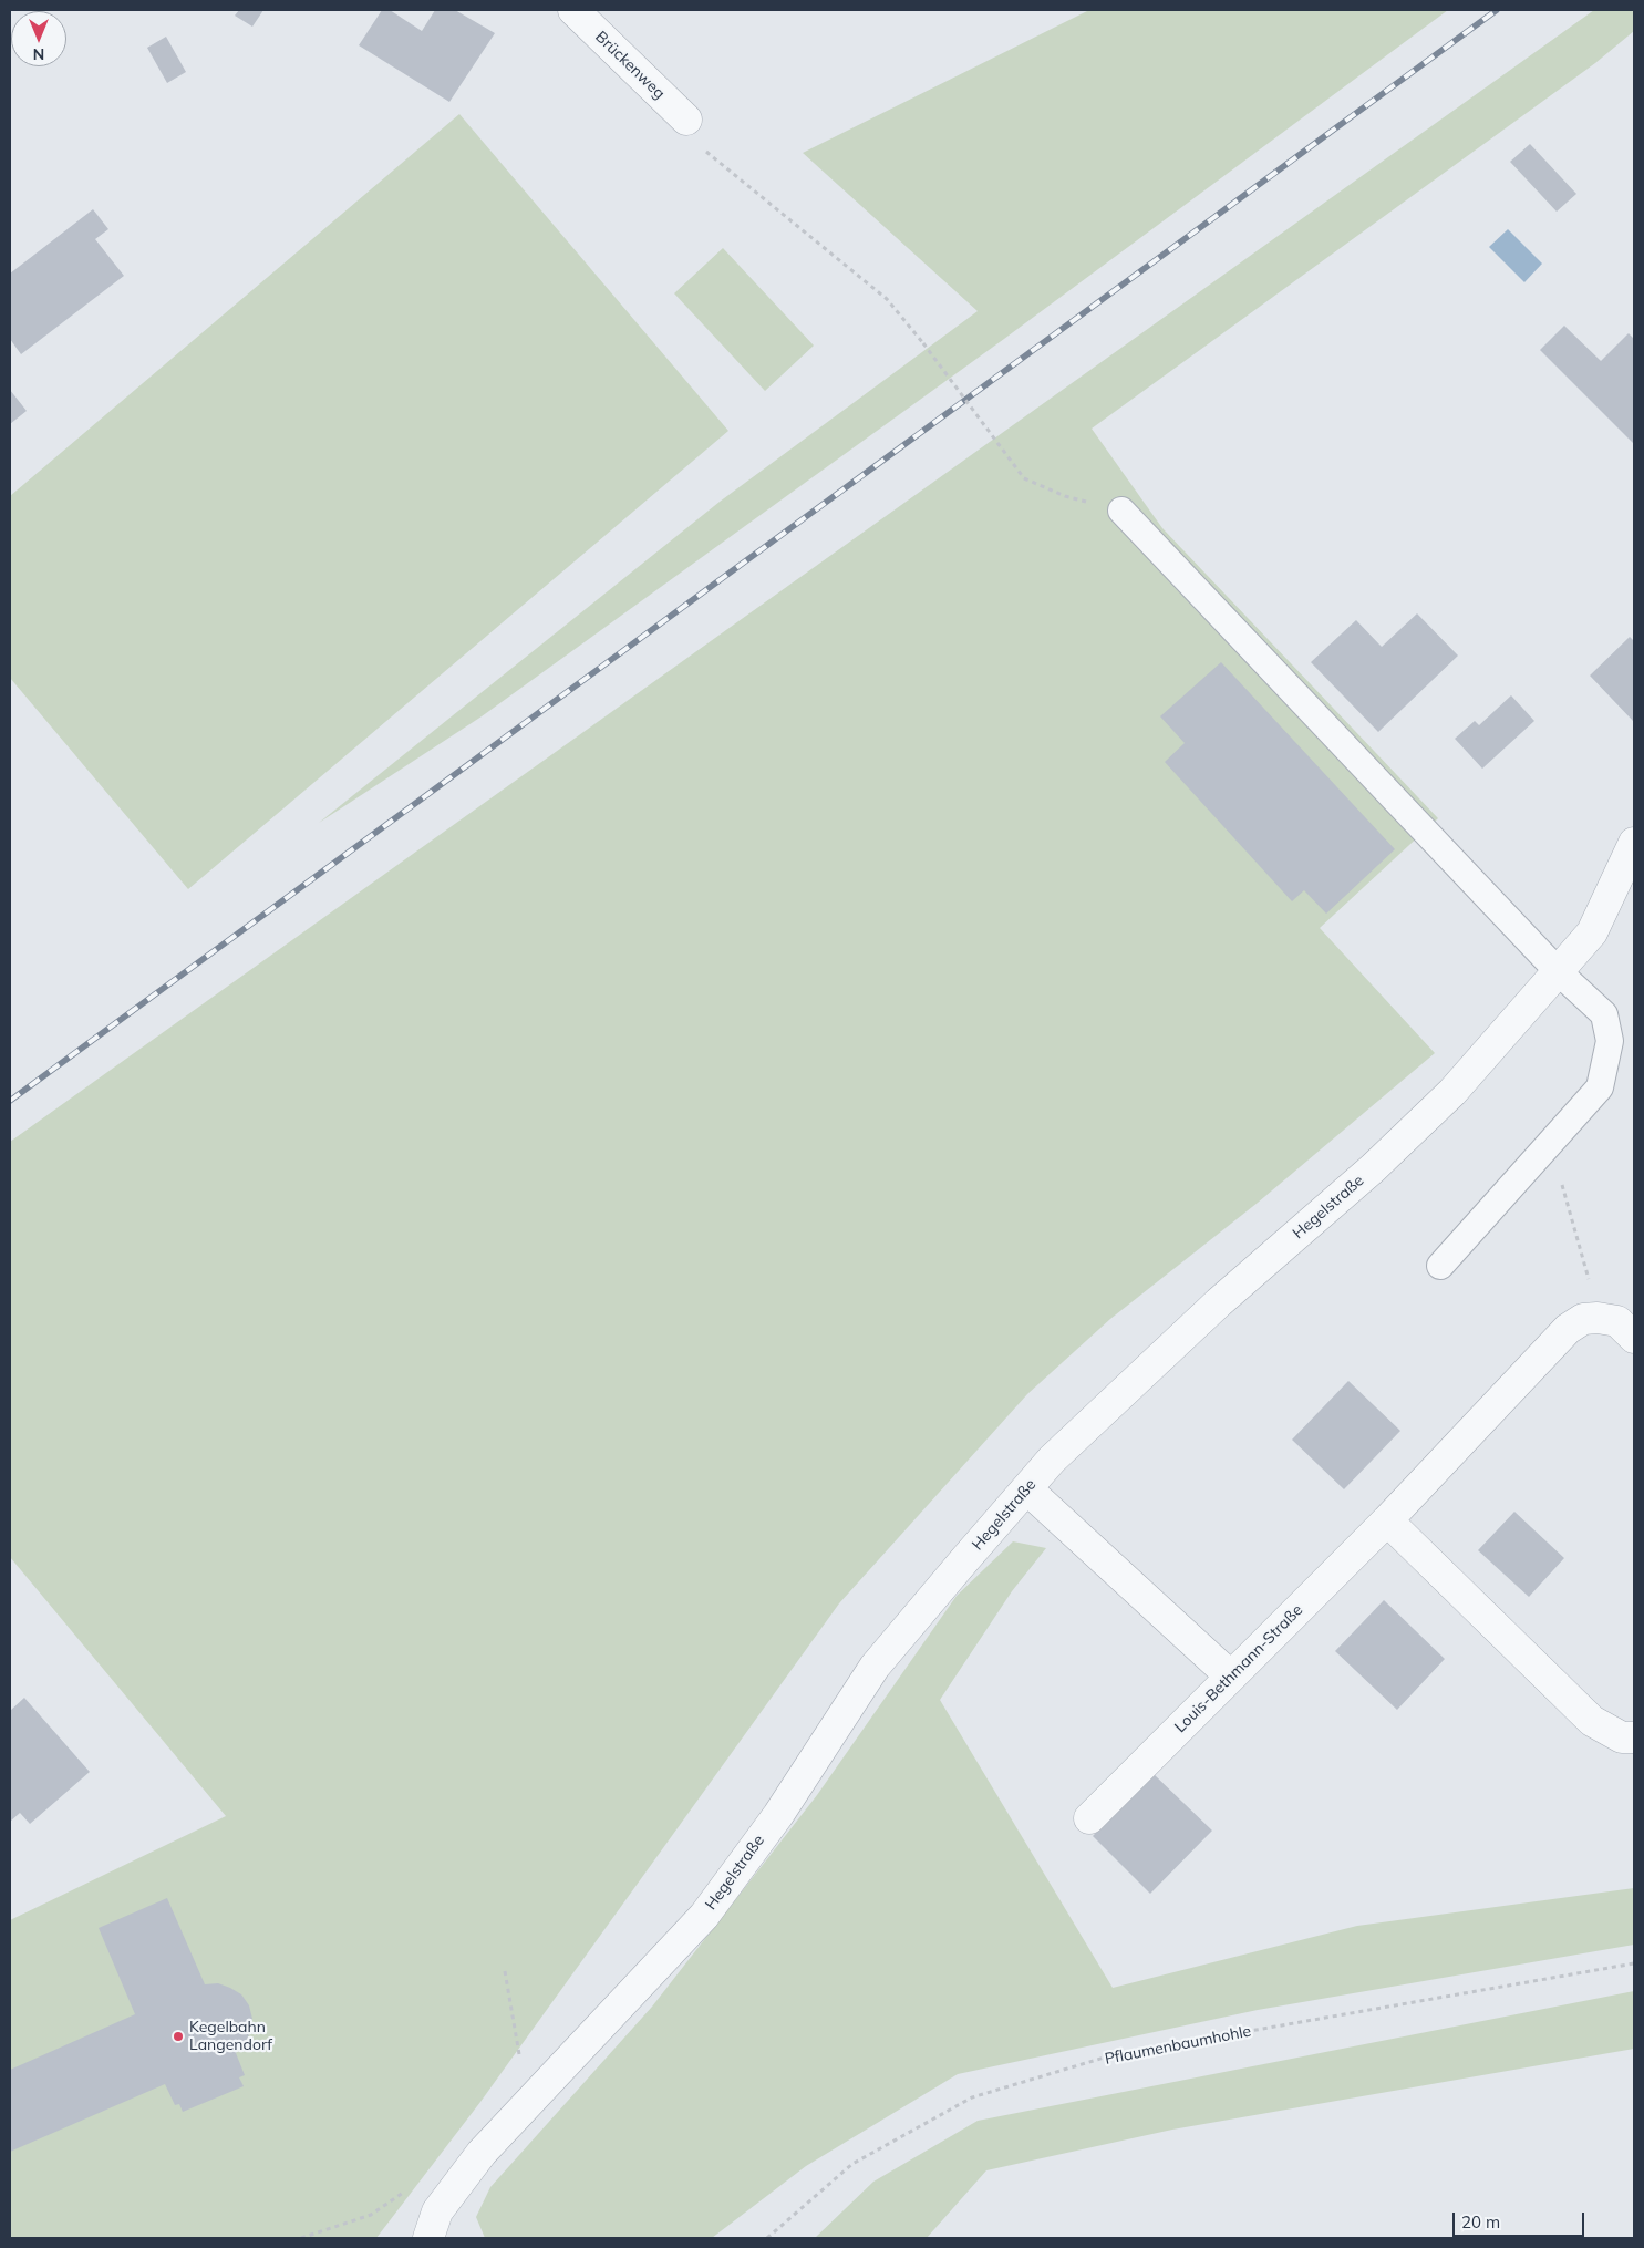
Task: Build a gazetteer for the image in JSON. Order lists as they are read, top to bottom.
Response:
{
  "streets": {
    "street": ["Brückenweg", "Hegelstraße", "Louis-Bethmann-Straße"],
    "path": ["Pflaumenbaumhohle"]
  },
  "places": ["Kegelbahn Langendorf"],
  "scale_bar": "20 m",
  "north": "bottom"
}
